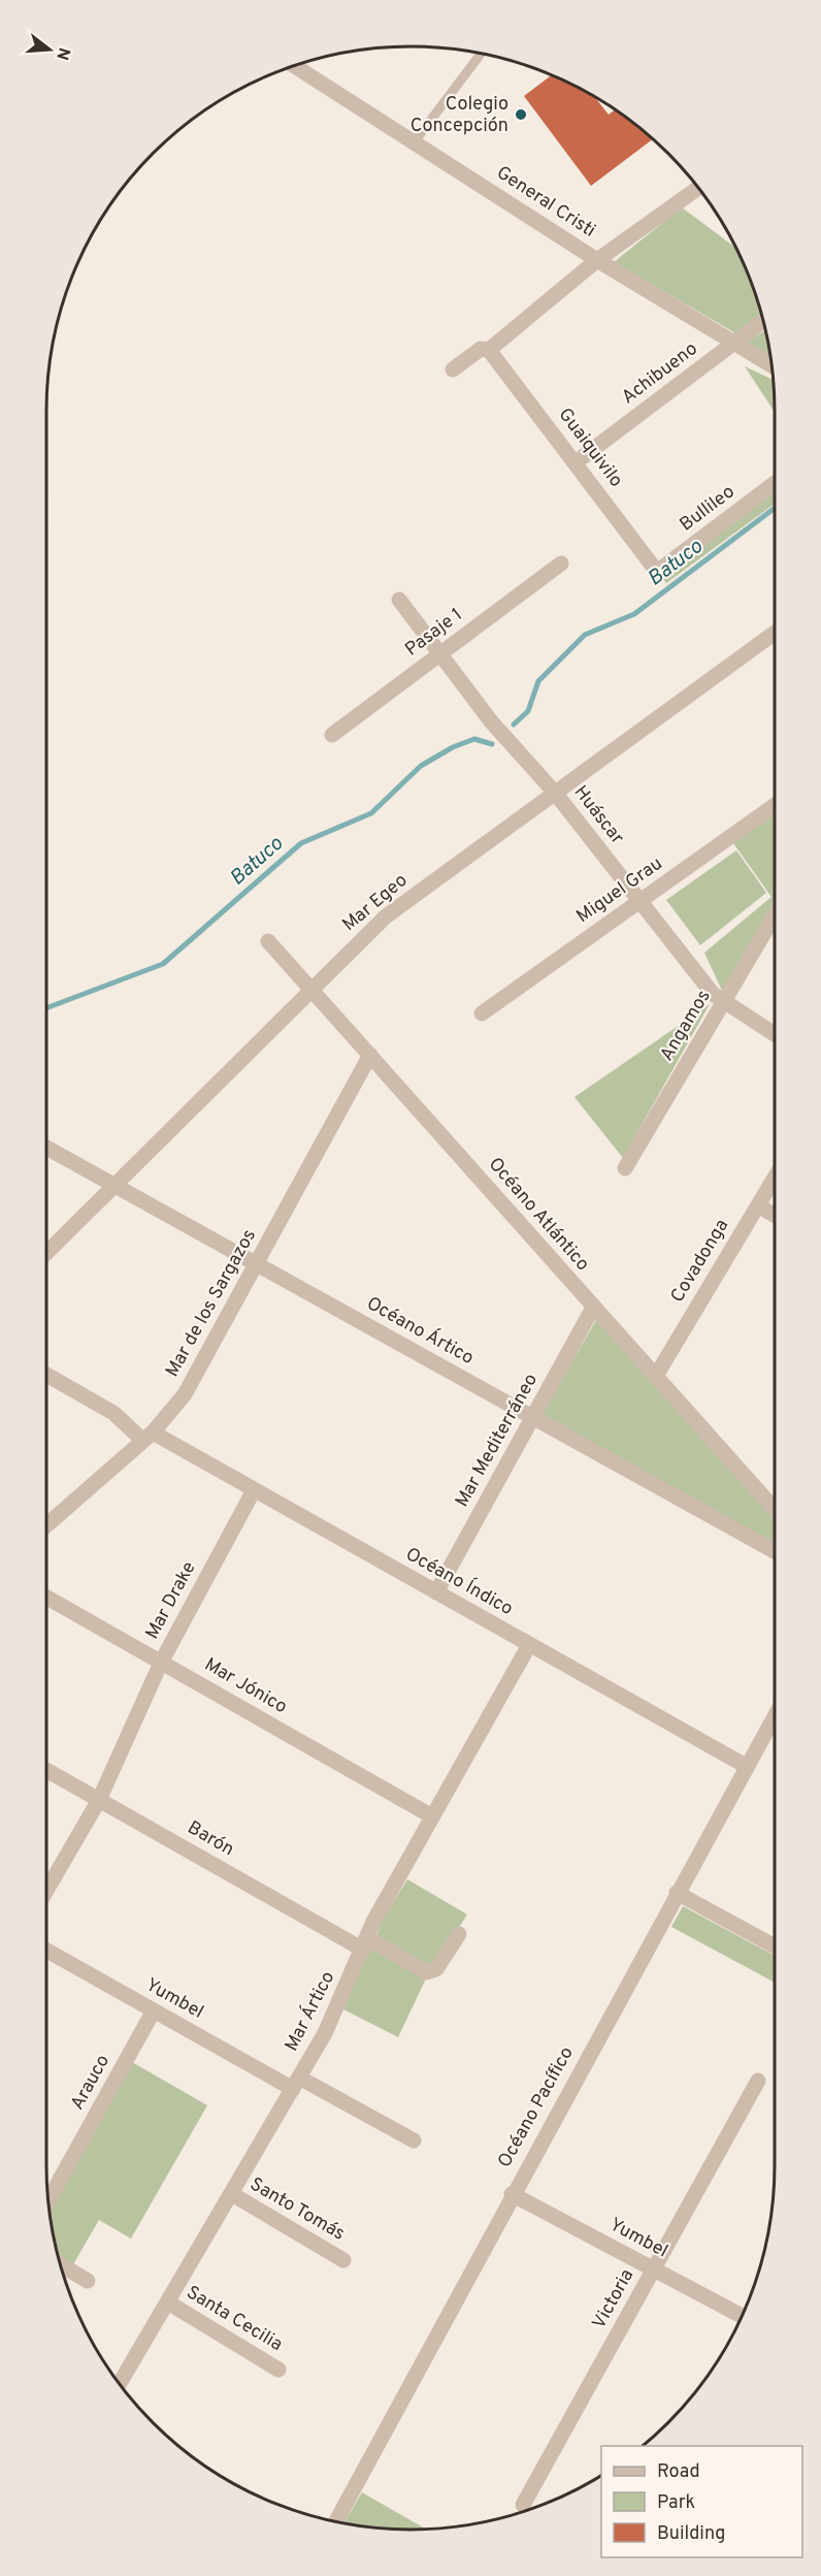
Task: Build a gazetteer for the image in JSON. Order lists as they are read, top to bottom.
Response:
{
  "streets": {
    "street": [
      "General Cristi",
      "Achibueno",
      "Guaiquivilo",
      "Bullileo",
      "Pasaje 1",
      "Huáscar",
      "Miguel Grau",
      "Mar Egeo",
      "Angamos",
      "Océano Atlántico",
      "Covadonga",
      "Mar de los Sargazos",
      "Océano Ártico",
      "Mar Mediterráneo",
      "Océano Índico",
      "Mar Drake",
      "Mar Jónico",
      "Barón",
      "Yumbel",
      "Mar Ártico",
      "Arauco",
      "Océano Pacífico",
      "Santo Tomás",
      "Victoria",
      "Santa Cecilia"
    ]
  },
  "crossings": [
    ["General Cristi", "Achibueno"],
    ["Achibueno", "Guaiquivilo"],
    ["Guaiquivilo", "Bullileo"],
    ["Pasaje 1", "Huáscar"],
    ["Huáscar", "Miguel Grau"],
    ["Huáscar", "Mar Egeo"],
    ["Huáscar", "Angamos"],
    ["Mar Egeo", "Océano Atlántico"],
    ["Mar Egeo", "Océano Ártico"],
    ["Océano Atlántico", "Covadonga"],
    ["Océano Atlántico", "Mar de los Sargazos"],
    ["Océano Atlántico", "Mar Mediterráneo"],
    ["Mar de los Sargazos", "Océano Ártico"],
    ["Mar de los Sargazos", "Océano Índico"],
    ["Océano Ártico", "Mar Mediterráneo"],
    ["Mar Mediterráneo", "Océano Índico"],
    ["Océano Índico", "Mar Drake"],
    ["Océano Índico", "Mar Ártico"],
    ["Océano Índico", "Océano Pacífico"],
    ["Mar Drake", "Mar Jónico"],
    ["Mar Drake", "Barón"],
    ["Mar Jónico", "Mar Ártico"],
    ["Barón", "Mar Ártico"],
    ["Yumbel", "Mar Ártico"],
    ["Yumbel", "Arauco"],
    ["Yumbel", "Océano Pacífico"],
    ["Yumbel", "Victoria"],
    ["Mar Ártico", "Santo Tomás"],
    ["Mar Ártico", "Santa Cecilia"]
  ],
  "water": ["Batuco"],
  "places": ["Colegio Concepción"],
  "legend": ["Road", "Park", "Building"],
  "north": "right"
}
